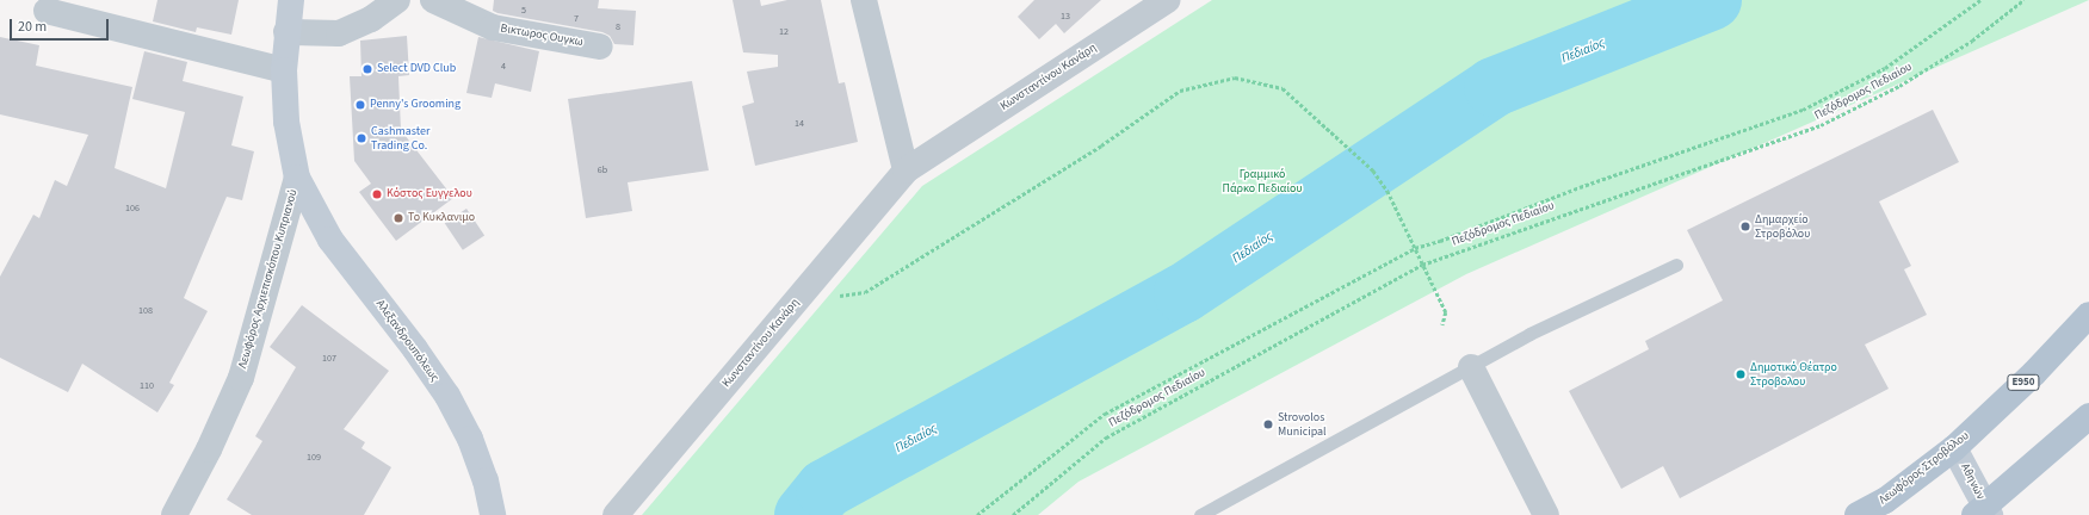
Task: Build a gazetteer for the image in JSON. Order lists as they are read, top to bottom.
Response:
{
  "streets": {
    "main road": ["E950", "Λεωφόρος Στροβόλου"],
    "street": [
      "Βικτωρος Ουγκω",
      "Κωνσταντίνου Κανάρη",
      "Λεωφόρος Αρχιεπισκόπου Κυπριανού",
      "Αλεξανδρουπόλεως",
      "Αθηνών"
    ],
    "path": ["Πεζόδρομος Πεδιαίου"]
  },
  "crossings": [
    ["Λεωφόρος Αρχιεπισκόπου Κυπριανού", "Αλεξανδρουπόλεως"],
    ["Λεωφόρος Στροβόλου", "Αθηνών"]
  ],
  "water": ["Πεδιαίος"],
  "parks": ["Γραμμικό Πάρκο Πεδιαίου"],
  "places": [
    "Select DVD Club",
    "Penny's Grooming",
    "Cashmaster Trading Co.",
    "Κόστος Ευγγελου",
    "Το Κυκλανιμο",
    "Δημαρχείο Στροβόλου",
    "Δημοτικό Θέατρο Στροβολου",
    "Strovolos Municipal"
  ],
  "house_numbers": [
    "5",
    "13",
    "7",
    "8",
    "12",
    "4",
    "14",
    "6b",
    "106",
    "108",
    "107",
    "110",
    "109"
  ],
  "scale_bar": "20 m"
}
